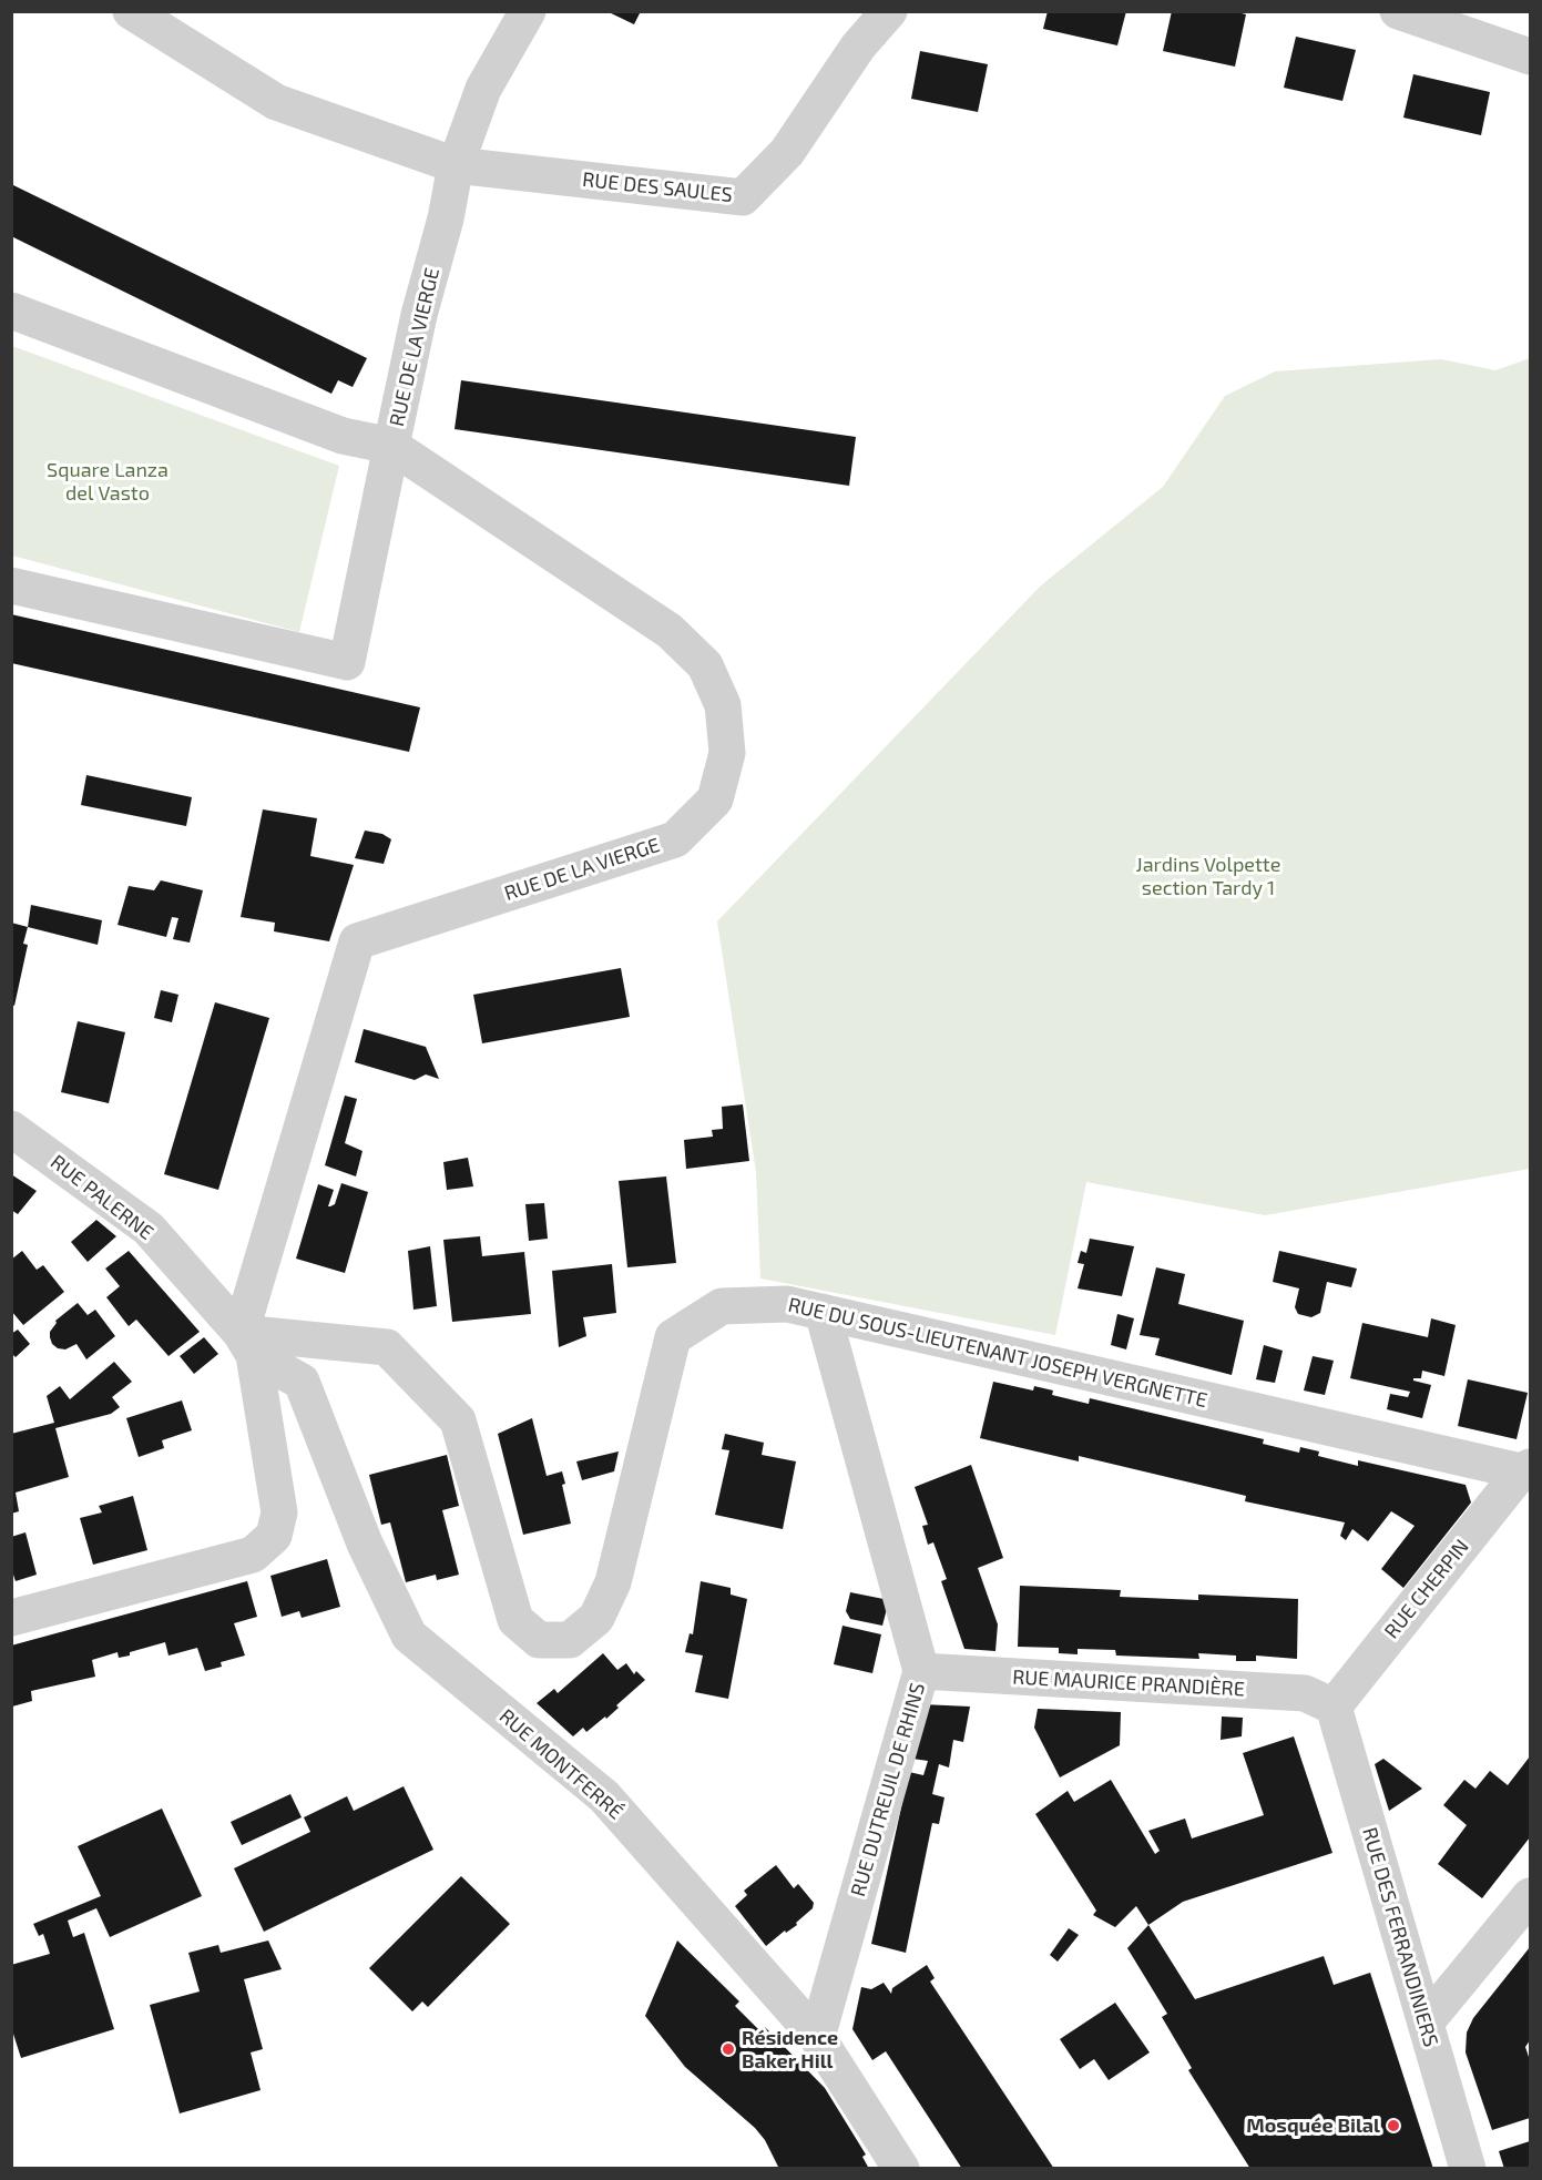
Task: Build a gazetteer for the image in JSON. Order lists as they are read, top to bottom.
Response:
{
  "streets": {
    "street": [
      "RUE DES SAULES",
      "RUE DE LA VIERGE",
      "RUE PALERNE",
      "RUE DU SOUS-LIEUTENANT JOSEPH VERGNETTE",
      "RUE CHERPIN",
      "RUE MAURICE PRANDIÈRE",
      "RUE MONTFERRÉ",
      "RUE DUTREUIL DE RHINS",
      "RUE DES FERRANDINIERS"
    ]
  },
  "crossings": [
    ["RUE DES SAULES", "RUE DE LA VIERGE"],
    ["RUE DE LA VIERGE", "RUE PALERNE"],
    ["RUE DE LA VIERGE", "RUE DU SOUS-LIEUTENANT JOSEPH VERGNETTE"],
    ["RUE DE LA VIERGE", "RUE MONTFERRÉ"],
    ["RUE PALERNE", "RUE DU SOUS-LIEUTENANT JOSEPH VERGNETTE"],
    ["RUE PALERNE", "RUE MONTFERRÉ"],
    ["RUE DU SOUS-LIEUTENANT JOSEPH VERGNETTE", "RUE CHERPIN"],
    ["RUE DU SOUS-LIEUTENANT JOSEPH VERGNETTE", "RUE MONTFERRÉ"],
    ["RUE DU SOUS-LIEUTENANT JOSEPH VERGNETTE", "RUE DUTREUIL DE RHINS"],
    ["RUE CHERPIN", "RUE MAURICE PRANDIÈRE"],
    ["RUE CHERPIN", "RUE DES FERRANDINIERS"],
    ["RUE MAURICE PRANDIÈRE", "RUE DUTREUIL DE RHINS"],
    ["RUE MAURICE PRANDIÈRE", "RUE DES FERRANDINIERS"],
    ["RUE MONTFERRÉ", "RUE DUTREUIL DE RHINS"]
  ],
  "parks": ["Square Lanza del Vasto", "Jardins Volpette section Tardy 1"],
  "places": ["Résidence Baker Hill", "Mosquée Bilal"]
}
